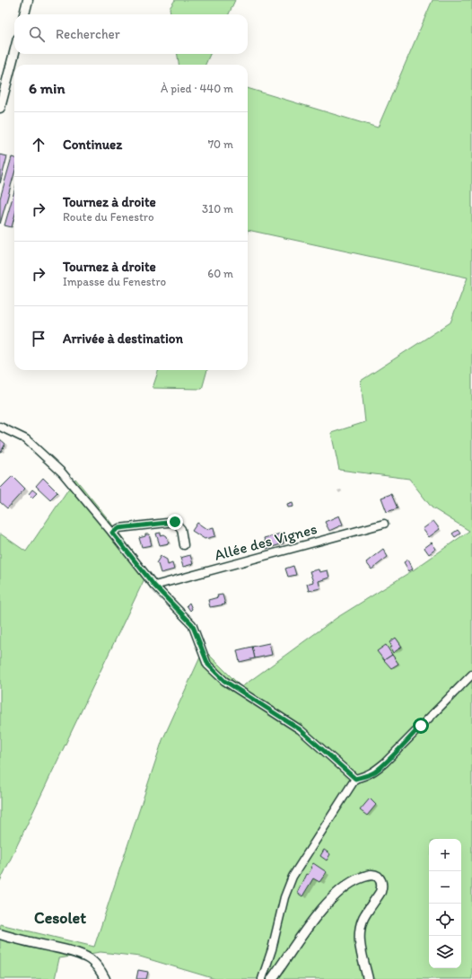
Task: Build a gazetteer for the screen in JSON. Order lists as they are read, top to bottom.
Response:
{
  "streets": {
    "street": ["Allée des Vignes"]
  },
  "districts": ["Cesolet"],
  "page": {
    "search": "Rechercher",
    "heading": ["6 min", "À pied · 440 m"],
    "list": [
      ["Continuez", "70 m"],
      ["Tournez à droite", "Route du Fenestro", "310 m"],
      ["Tournez à droite", "Impasse du Fenestro", "60 m"],
      "Arrivée à destination"
    ],
    "map_buttons": ["+", "−"]
  }
}
